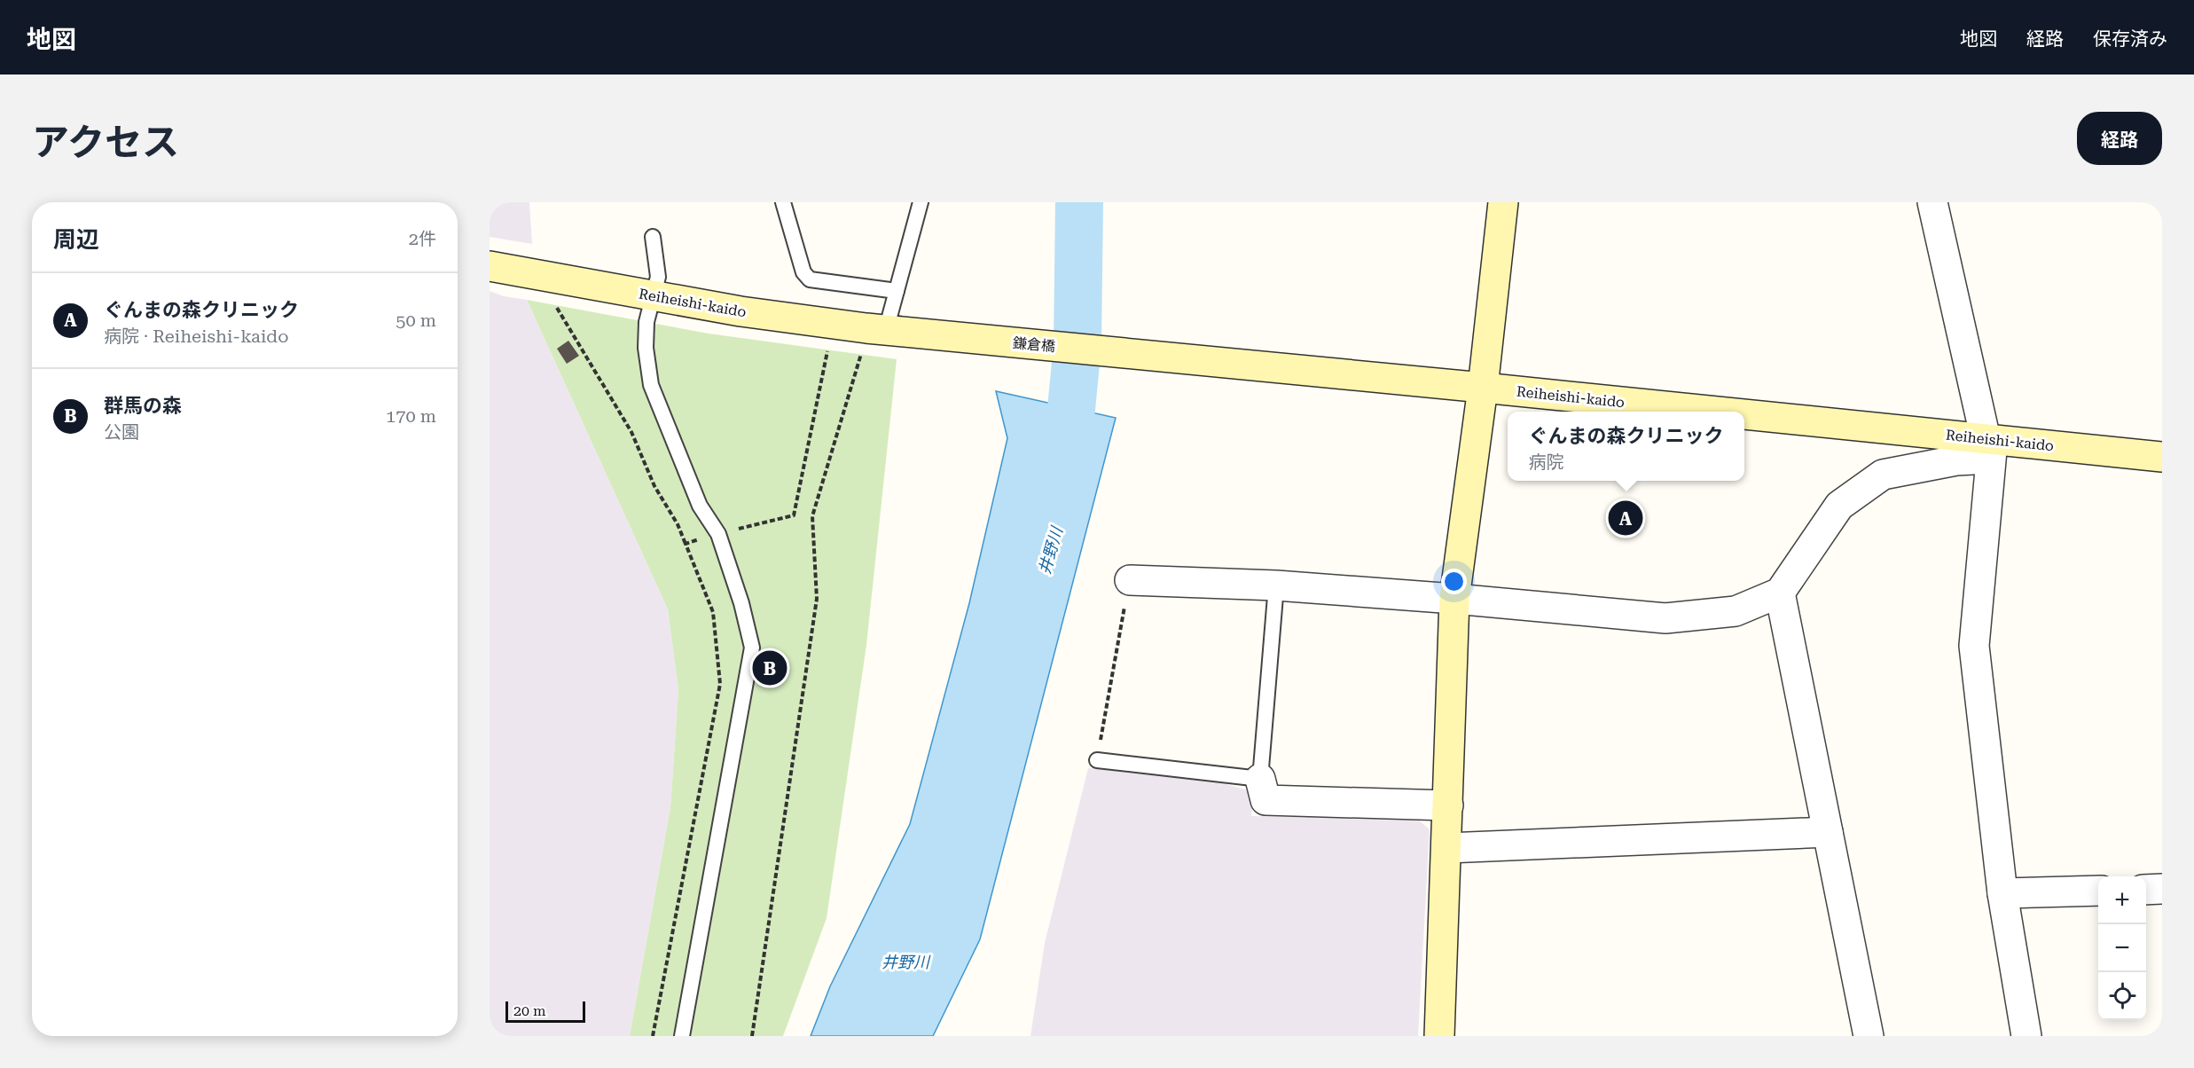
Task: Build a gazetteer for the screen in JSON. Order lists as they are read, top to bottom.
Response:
{
  "streets": {
    "main road": ["Reiheishi-kaido", "鎌倉橋"]
  },
  "crossings": [
    ["Reiheishi-kaido", "鎌倉橋"]
  ],
  "water": ["井野川"],
  "scale_bar": "20 m",
  "page": {
    "header": "地図",
    "nav": ["地図", "経路", "保存済み"],
    "title": "アクセス",
    "buttons": "経路",
    "heading": ["周辺", "2件"],
    "list": [
      {
        "mark": "A",
        "name": "ぐんまの森クリニック",
        "note": "病院 · Reiheishi-kaido",
        "value": "50 m"
      },
      {
        "mark": "B",
        "name": "群馬の森",
        "note": "公園",
        "value": "170 m"
      }
    ],
    "popup": ["ぐんまの森クリニック", "病院"],
    "pins": ["A", "B"],
    "map_buttons": ["+", "−"],
    "scale": "20 m"
  }
}
